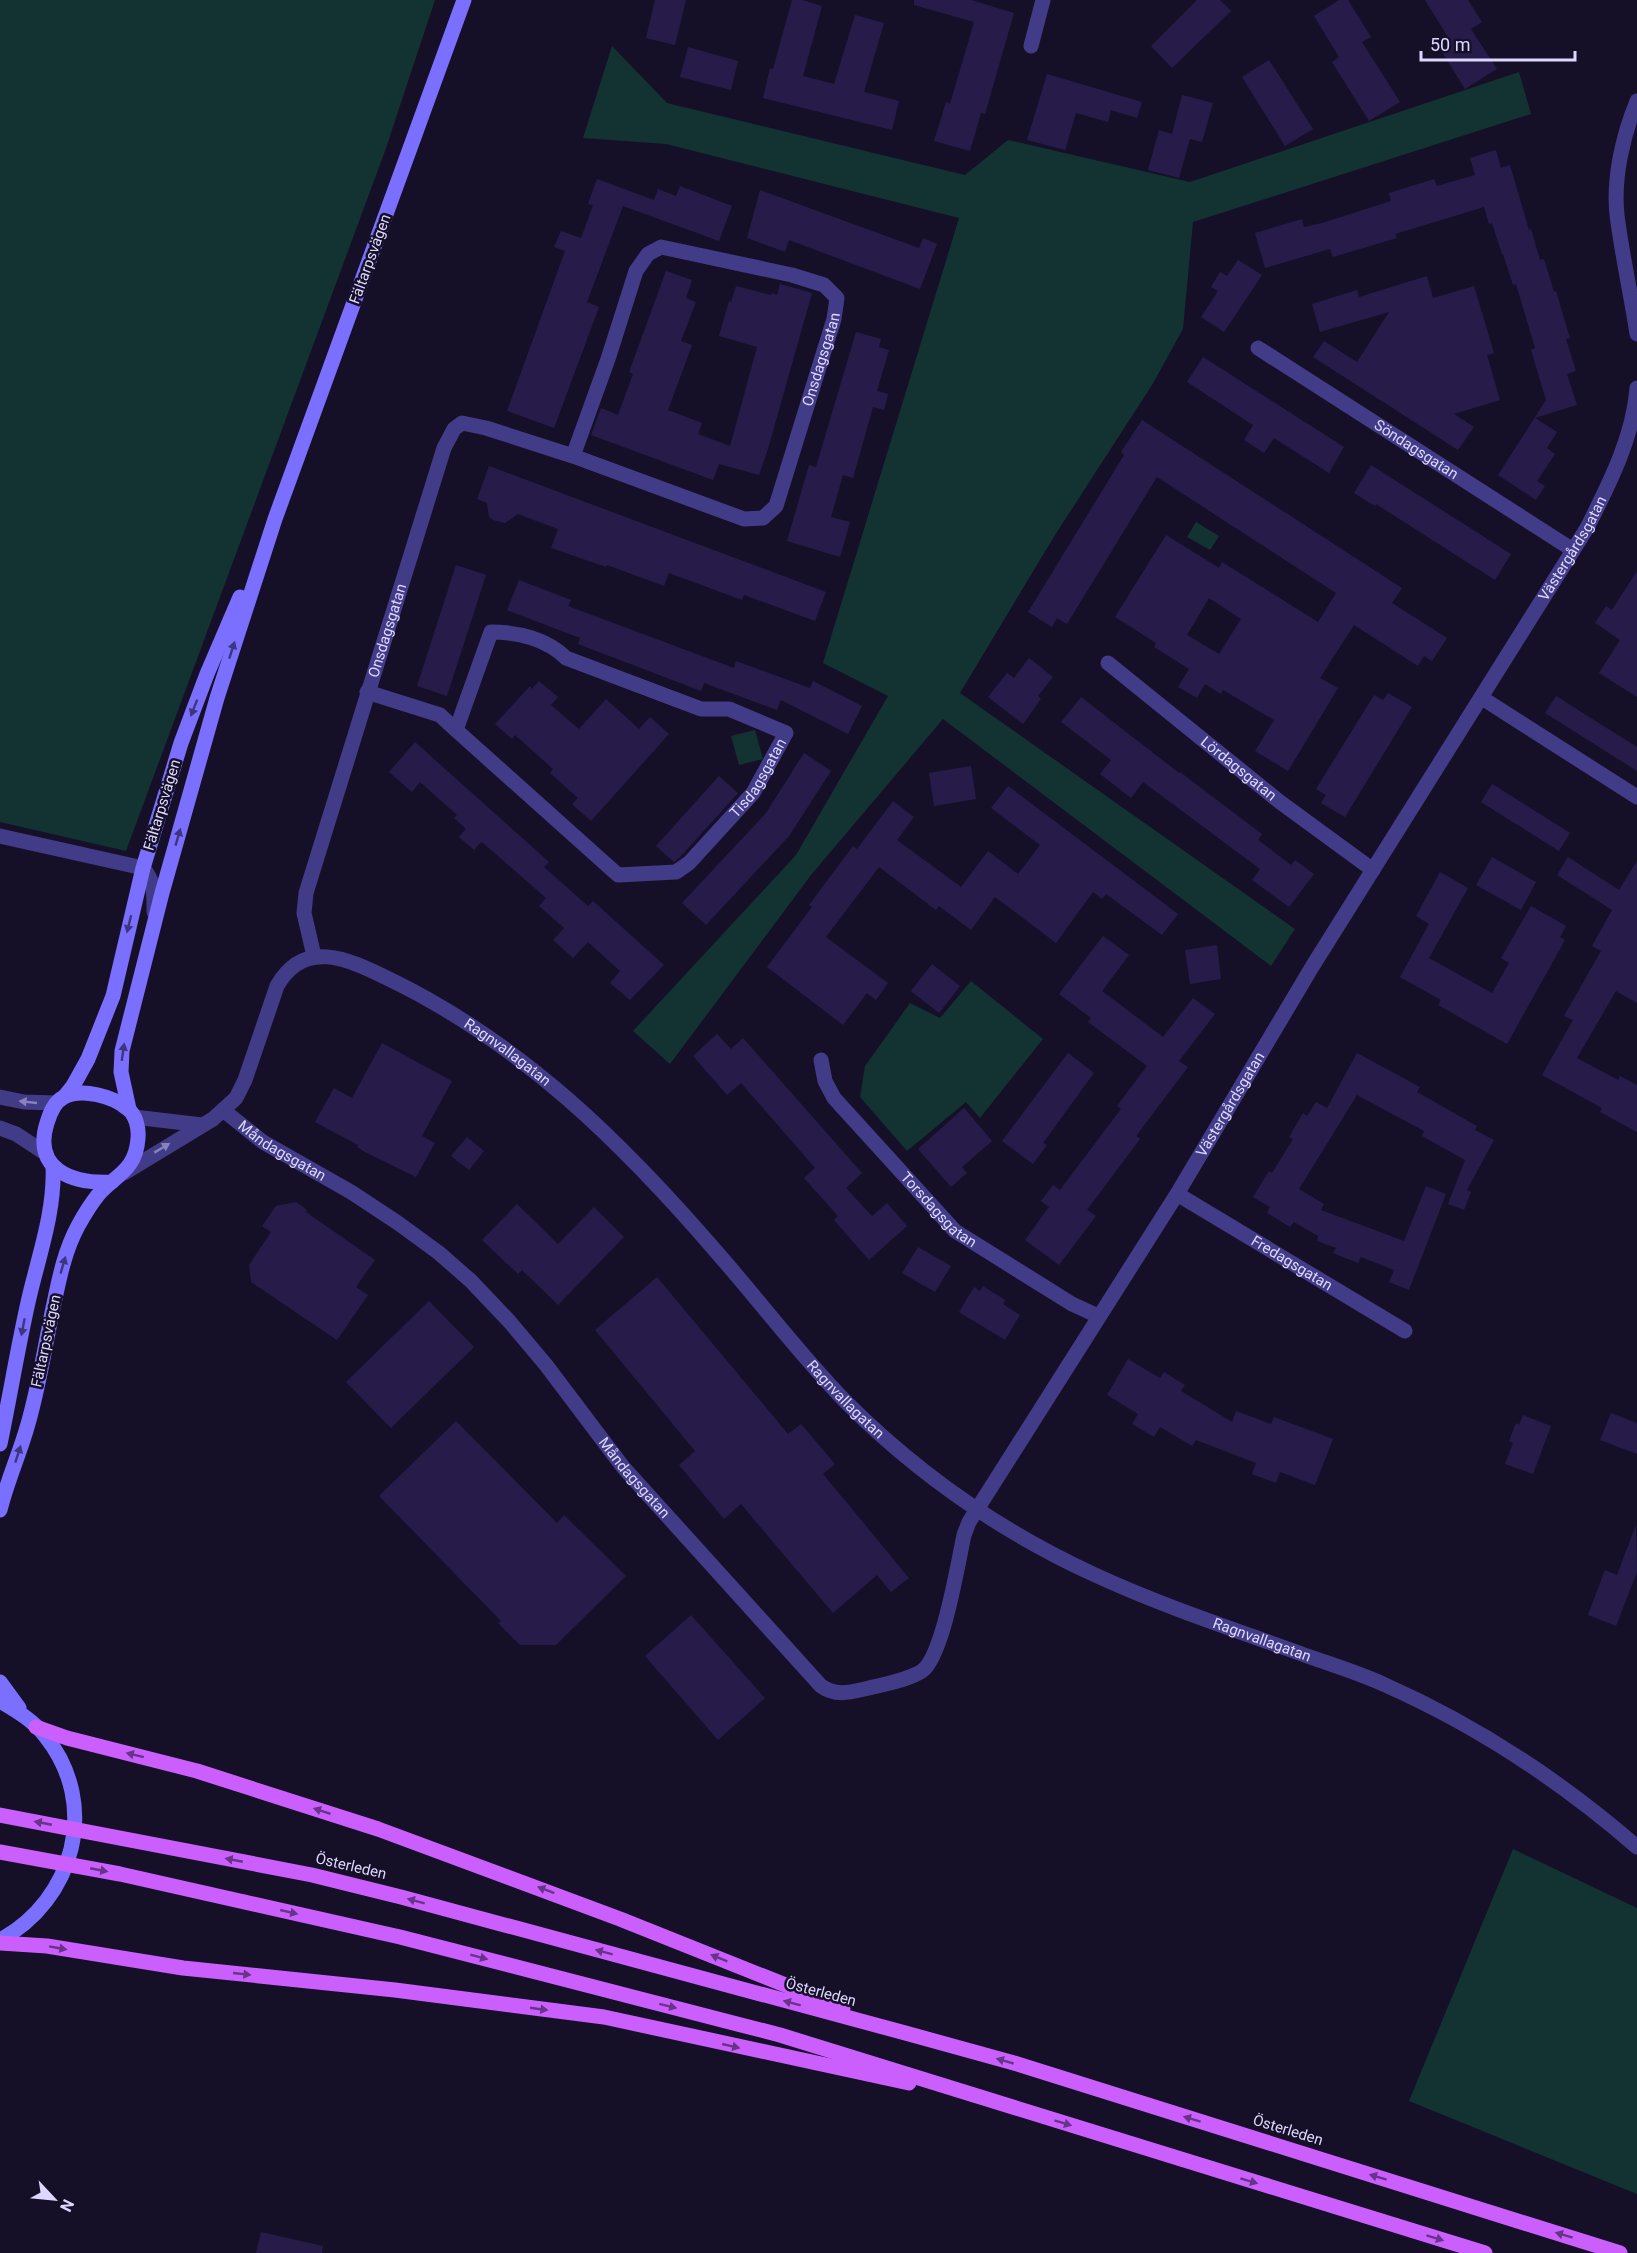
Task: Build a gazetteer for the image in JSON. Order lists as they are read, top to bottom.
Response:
{
  "streets": {
    "main road": ["Fältarpsvägen", "Österleden"],
    "street": [
      "Onsdagsgatan",
      "Söndagsgatan",
      "Västergårdsgatan",
      "Lördagsgatan",
      "Tisdagsgatan",
      "Ragnvallagatan",
      "Måndagsgatan",
      "Torsdagsgatan",
      "Fredagsgatan"
    ]
  },
  "crossings": [
    ["Onsdagsgatan", "Tisdagsgatan"],
    ["Onsdagsgatan", "Ragnvallagatan"],
    ["Söndagsgatan", "Västergårdsgatan"],
    ["Västergårdsgatan", "Lördagsgatan"],
    ["Västergårdsgatan", "Ragnvallagatan"],
    ["Västergårdsgatan", "Måndagsgatan"],
    ["Västergårdsgatan", "Torsdagsgatan"],
    ["Västergårdsgatan", "Fredagsgatan"],
    ["Ragnvallagatan", "Måndagsgatan"]
  ],
  "scale_bar": "50 m",
  "north": "bottom right"
}
